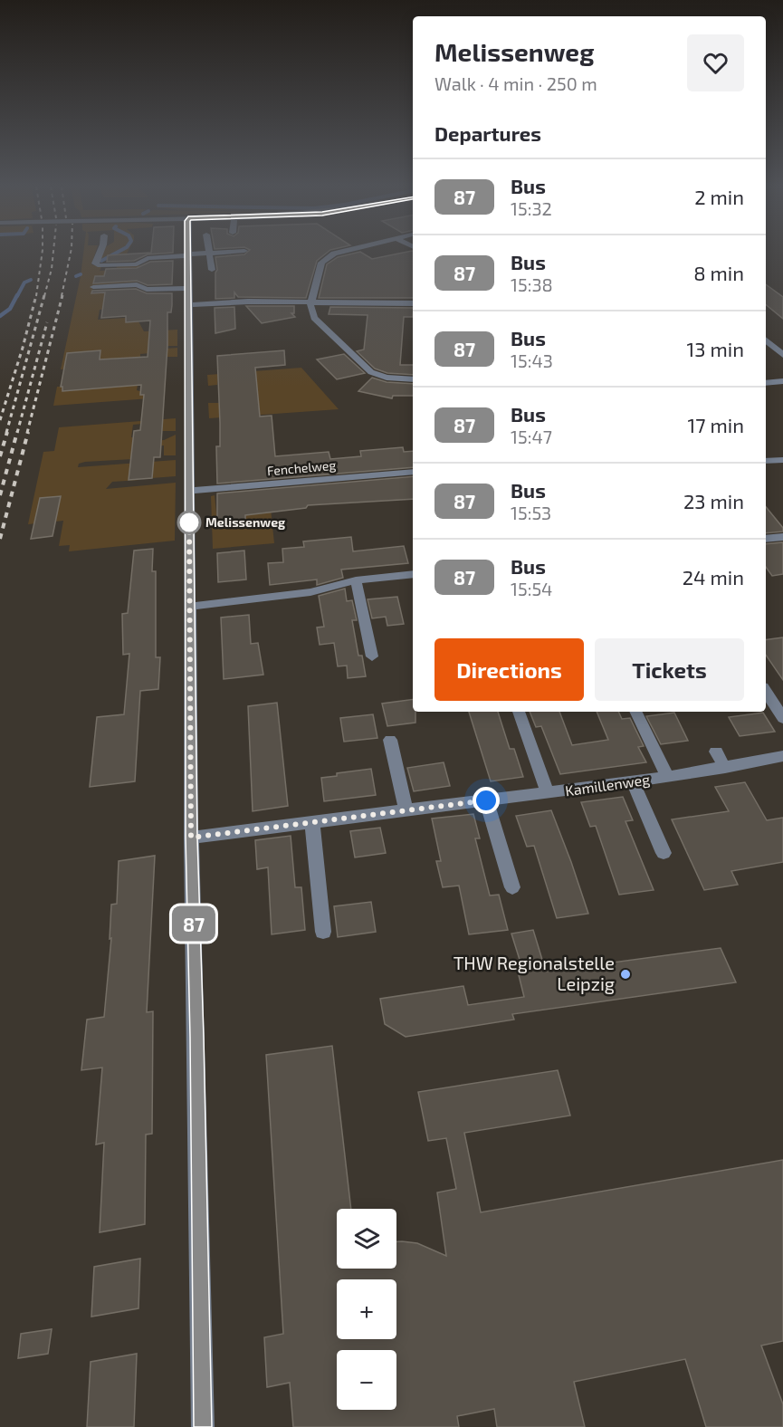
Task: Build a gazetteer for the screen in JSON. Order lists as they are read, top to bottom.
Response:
{
  "streets": {
    "street": ["Fenchelweg", "Kamillenweg"]
  },
  "places": ["Melissenweg", "THW Regionalstelle Leipzig"],
  "lines": ["bus line 87"],
  "page": {
    "on_map": "87",
    "heading": [
      ["Melissenweg", "Walk · 4 min · 250 m"],
      "Departures"
    ],
    "list": [
      {
        "mark": "87",
        "name": "Bus",
        "note": "15:32",
        "value": "2 min"
      },
      {
        "mark": "87",
        "name": "Bus",
        "note": "15:38",
        "value": "8 min"
      },
      {
        "mark": "87",
        "name": "Bus",
        "note": "15:43",
        "value": "13 min"
      },
      {
        "mark": "87",
        "name": "Bus",
        "note": "15:47",
        "value": "17 min"
      },
      {
        "mark": "87",
        "name": "Bus",
        "note": "15:53",
        "value": "23 min"
      },
      {
        "mark": "87",
        "name": "Bus",
        "note": "15:54",
        "value": "24 min"
      }
    ],
    "buttons": ["Directions", "Tickets"],
    "map_buttons": ["+", "−"]
  }
}
